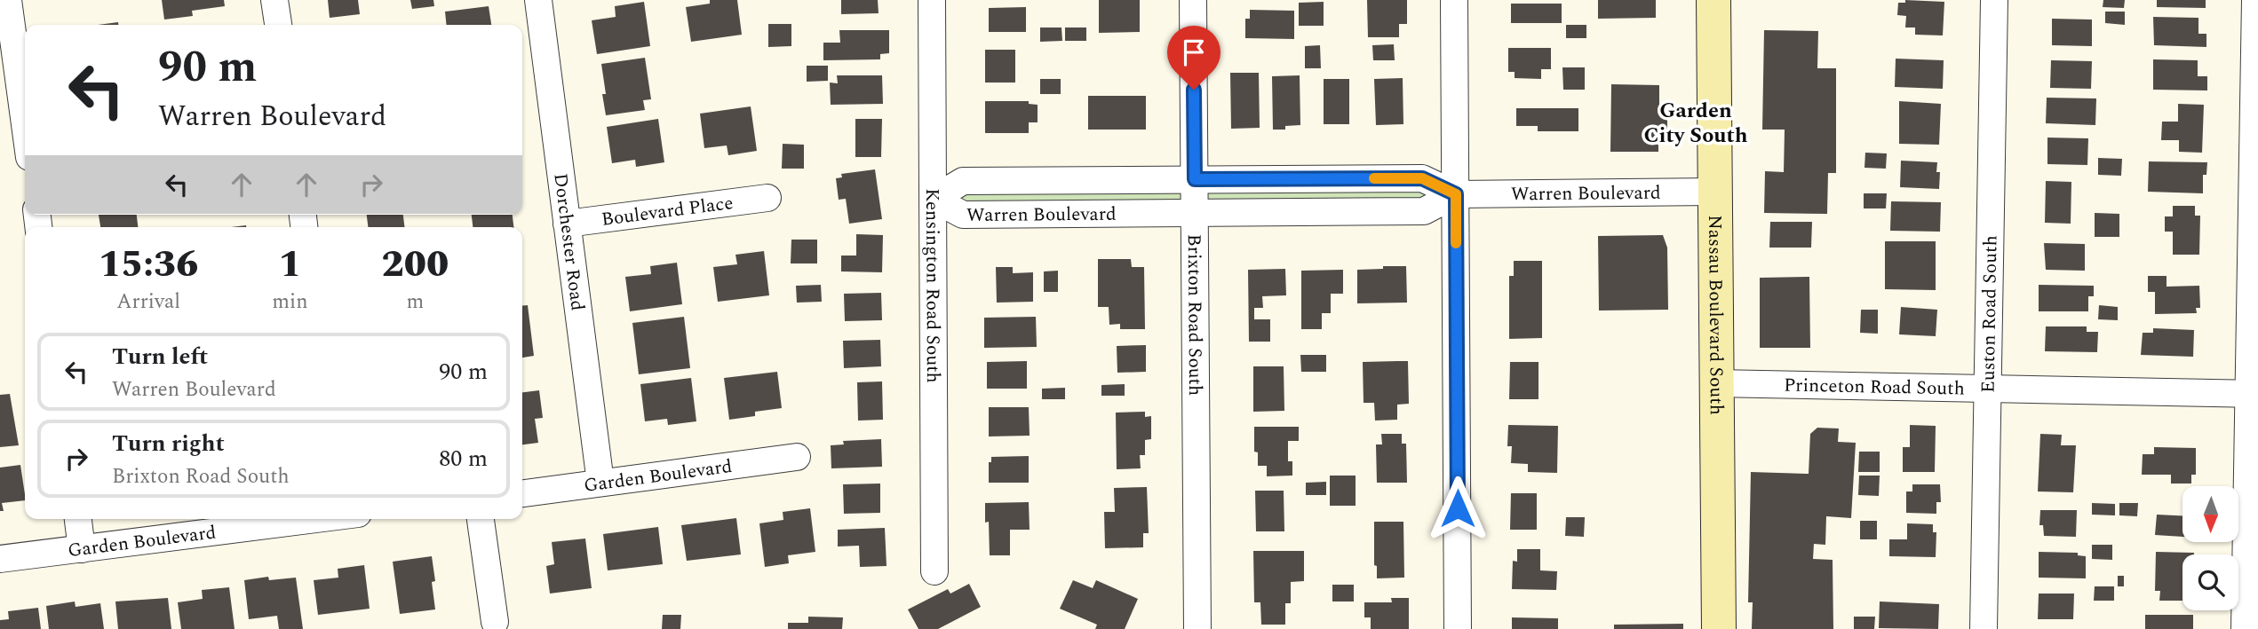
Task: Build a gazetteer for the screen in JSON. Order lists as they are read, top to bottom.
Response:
{
  "streets": {
    "main road": ["Nassau Boulevard South"],
    "street": [
      "Warren Boulevard",
      "Boulevard Place",
      "Dorchester Road",
      "Kensington Road South",
      "Brixton Road South",
      "Euston Road South",
      "Princeton Road South",
      "Garden Boulevard"
    ]
  },
  "crossings": [
    ["Warren Boulevard", "Kensington Road South"],
    ["Warren Boulevard", "Brixton Road South"],
    ["Warren Boulevard", "Nassau Boulevard South"],
    ["Boulevard Place", "Dorchester Road"],
    ["Dorchester Road", "Garden Boulevard"],
    ["Nassau Boulevard South", "Princeton Road South"],
    ["Euston Road South", "Princeton Road South"]
  ],
  "districts": ["Garden City South"],
  "north": "bottom",
  "page": {
    "turn": ["90 m", "Warren Boulevard"],
    "eta": [
      "15:36",
      "Arrival",
      "1",
      "min",
      "200",
      "m"
    ],
    "list": [
      {
        "name": "Turn left",
        "note": "Warren Boulevard",
        "value": "90 m"
      },
      {
        "name": "Turn right",
        "note": "Brixton Road South",
        "value": "80 m"
      }
    ]
  }
}
